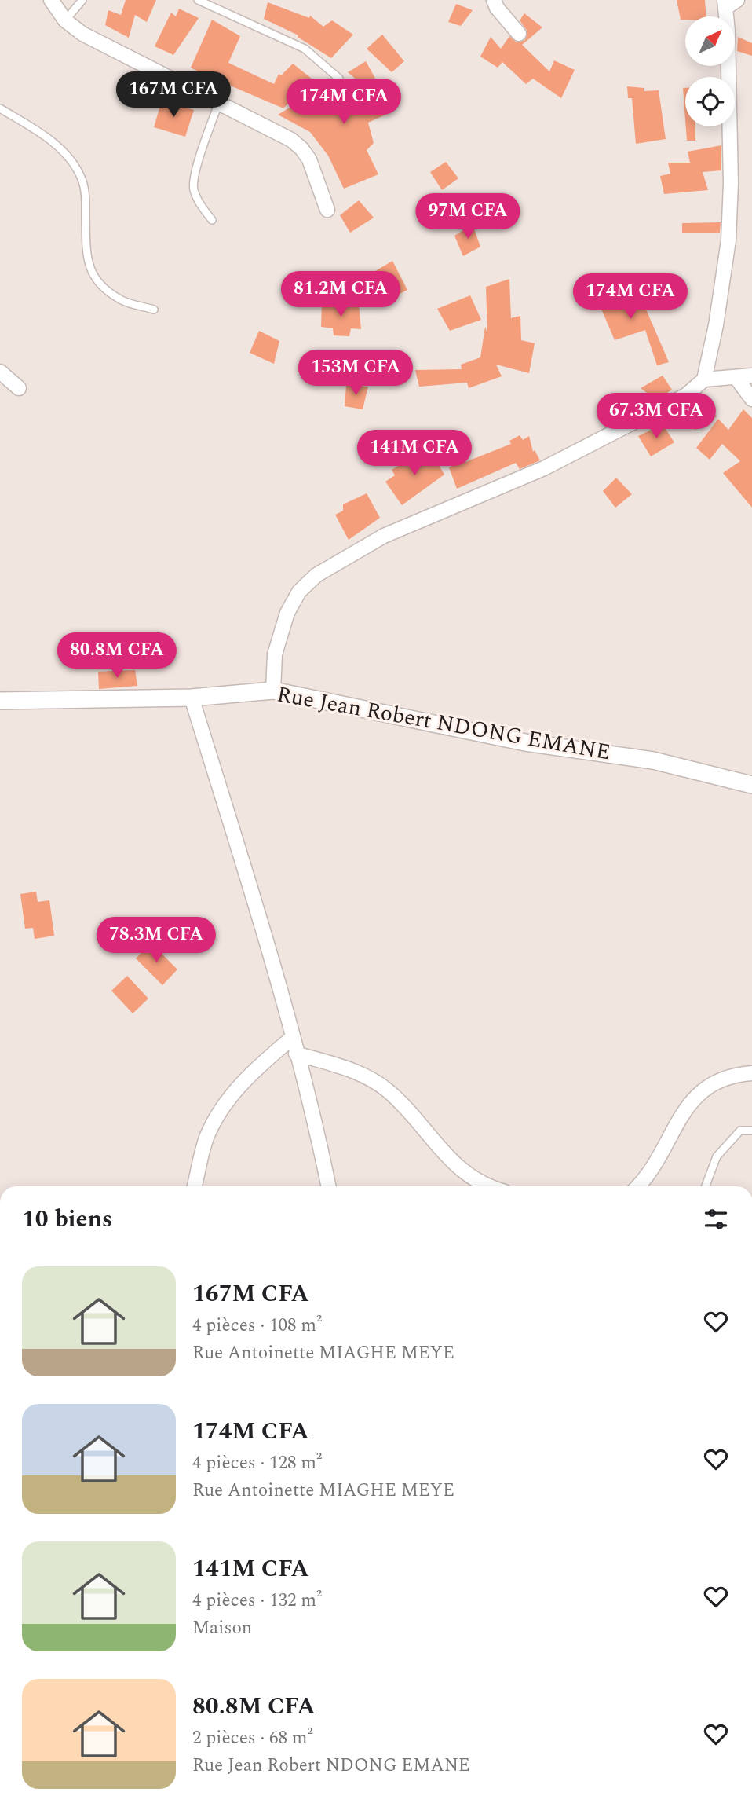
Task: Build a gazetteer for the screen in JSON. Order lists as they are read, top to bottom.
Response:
{
  "streets": {
    "street": ["Rue Jean Robert NDONG EMANE"]
  },
  "north": "top right",
  "page": {
    "price": [
      "167M CFA",
      "174M CFA",
      "97M CFA",
      "81.2M CFA",
      "174M CFA",
      "153M CFA",
      "67.3M CFA",
      "141M CFA",
      "80.8M CFA",
      "78.3M CFA"
    ],
    "heading": "10 biens",
    "list": [
      {
        "name": "167M CFA",
        "note": "4 pièces · 108 m² · Rue Antoinette MIAGHE MEYE"
      },
      {
        "name": "174M CFA",
        "note": "4 pièces · 128 m² · Rue Antoinette MIAGHE MEYE"
      },
      {
        "name": "141M CFA",
        "note": "4 pièces · 132 m² · Maison"
      },
      {
        "name": "80.8M CFA",
        "note": "2 pièces · 68 m² · Rue Jean Robert NDONG EMANE"
      }
    ]
  }
}
